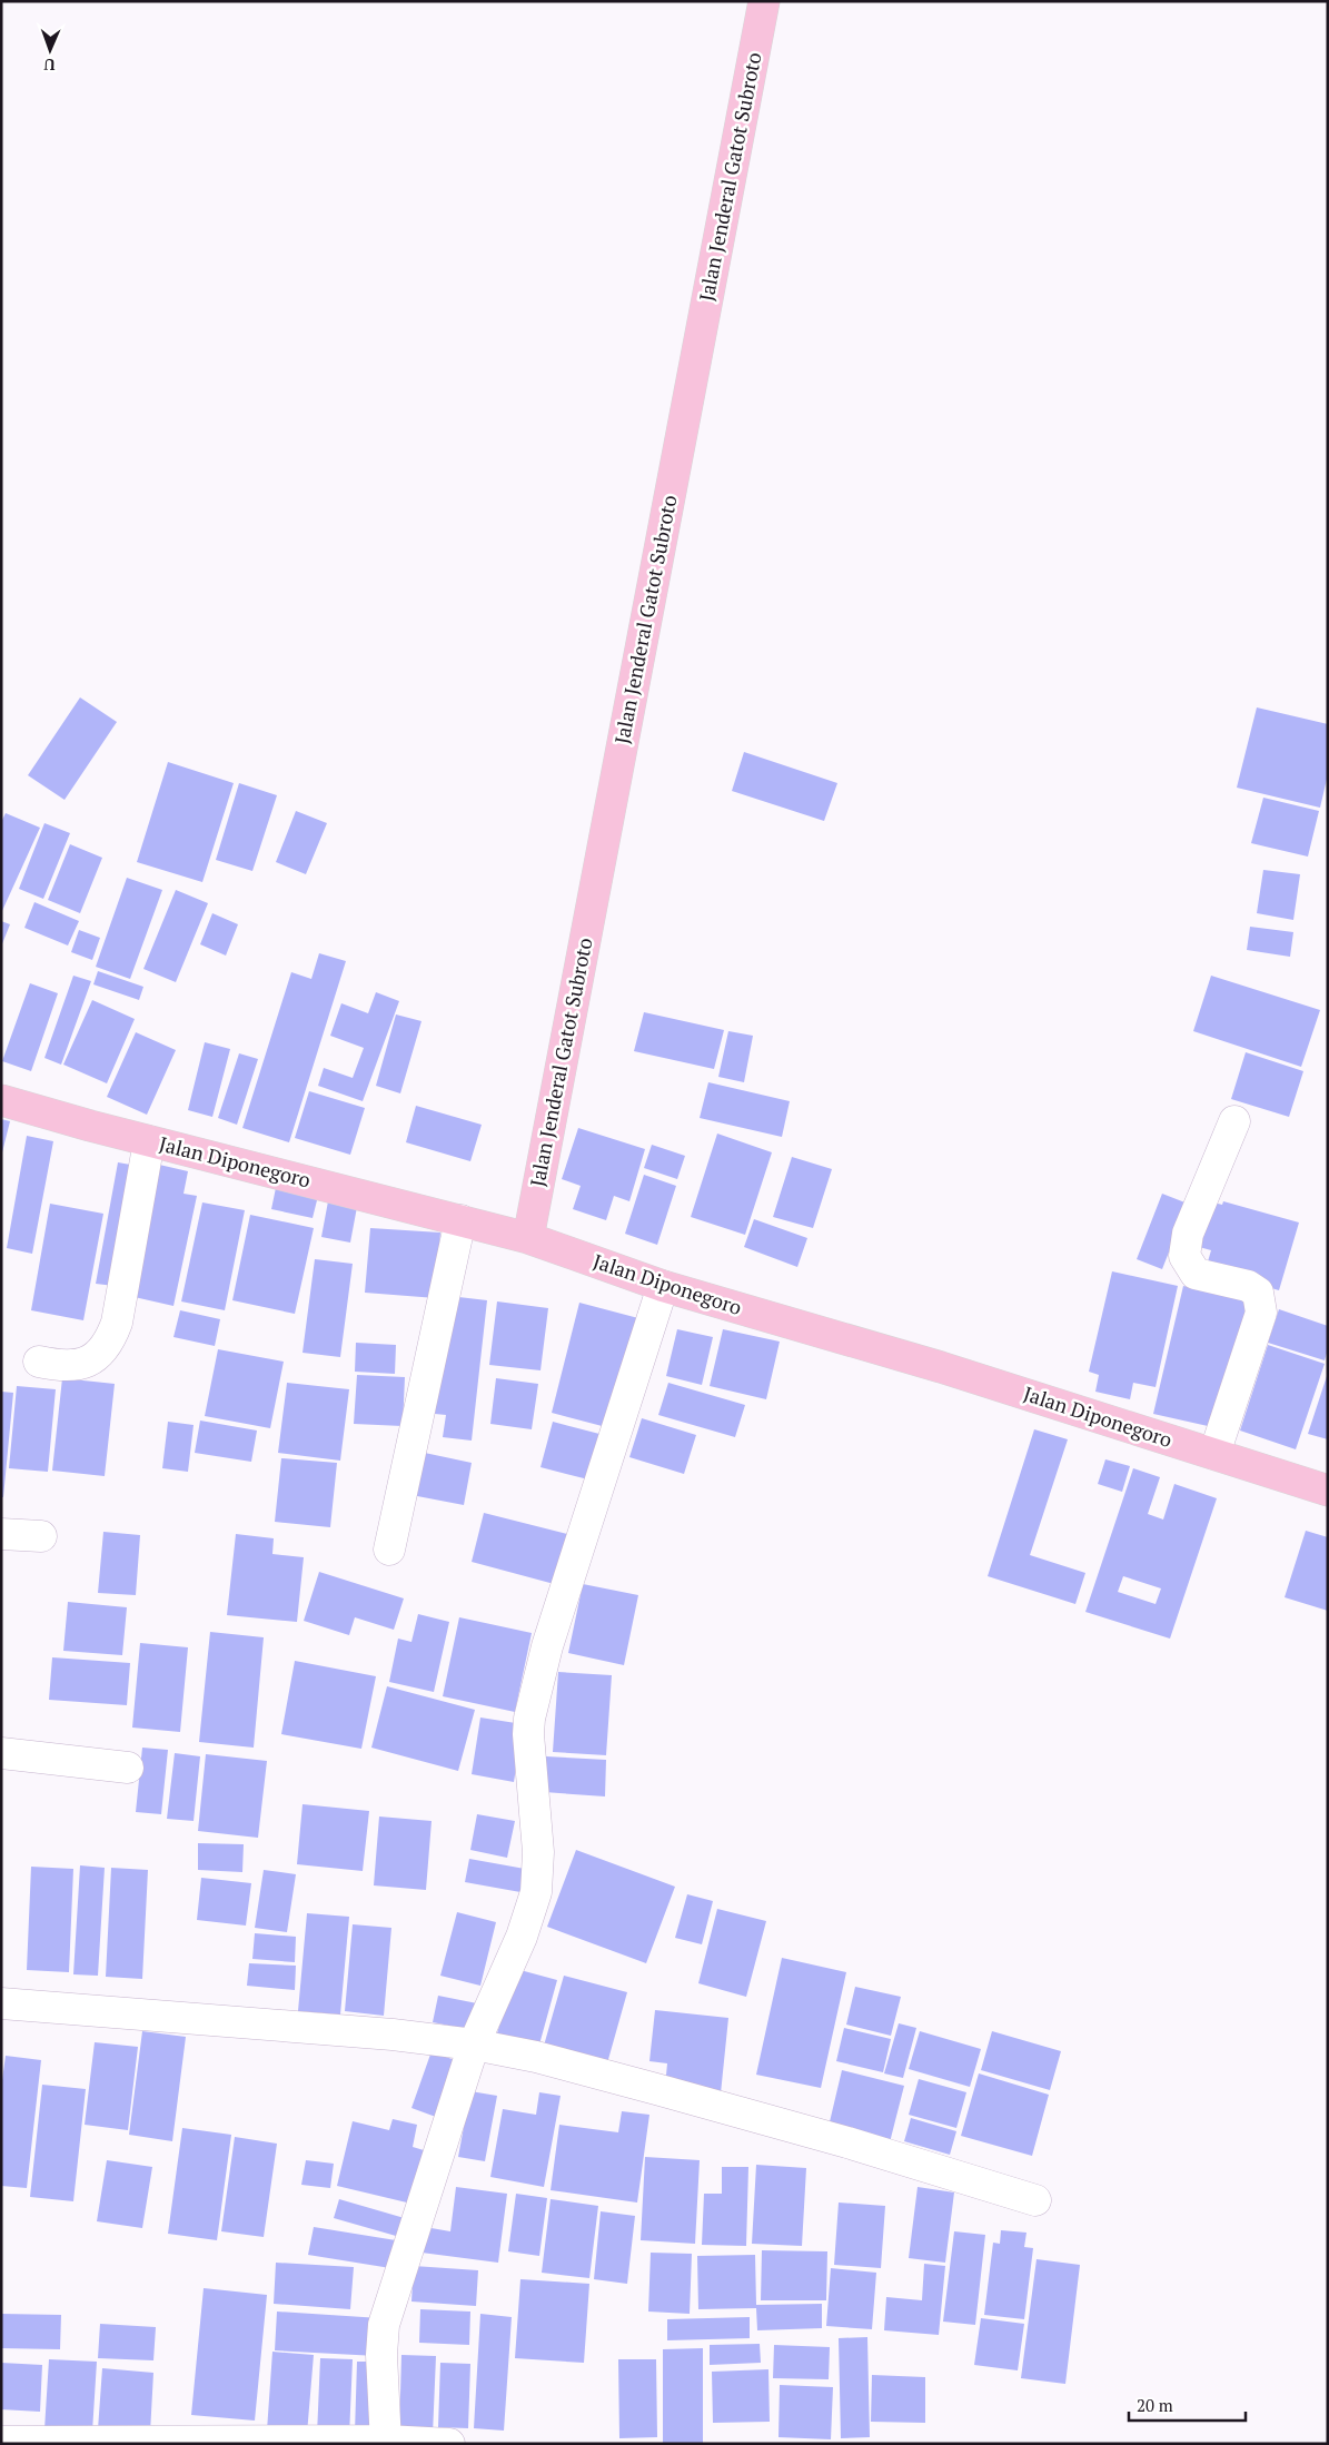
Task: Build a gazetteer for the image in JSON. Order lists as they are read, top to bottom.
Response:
{
  "streets": {
    "main road": ["Jalan Jenderal Gatot Subroto", "Jalan Diponegoro"]
  },
  "crossings": [
    ["Jalan Jenderal Gatot Subroto", "Jalan Diponegoro"]
  ],
  "scale_bar": "20 m",
  "north": "bottom"
}
